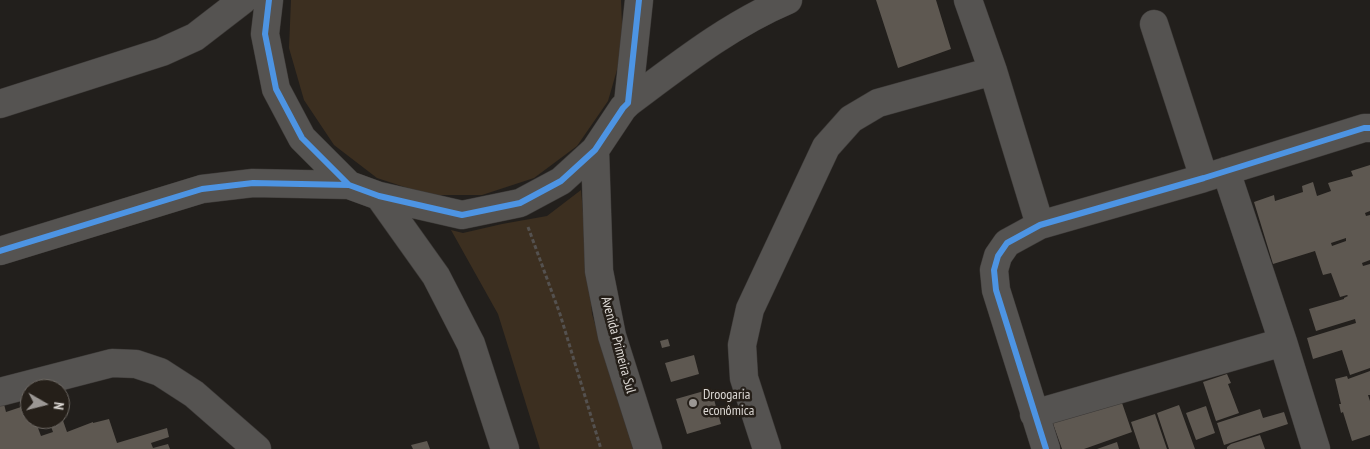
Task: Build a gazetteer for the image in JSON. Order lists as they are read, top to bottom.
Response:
{
  "streets": {
    "street": ["Avenida Primeira Sul"]
  },
  "places": ["Droogaria econômica"],
  "north": "right"
}
